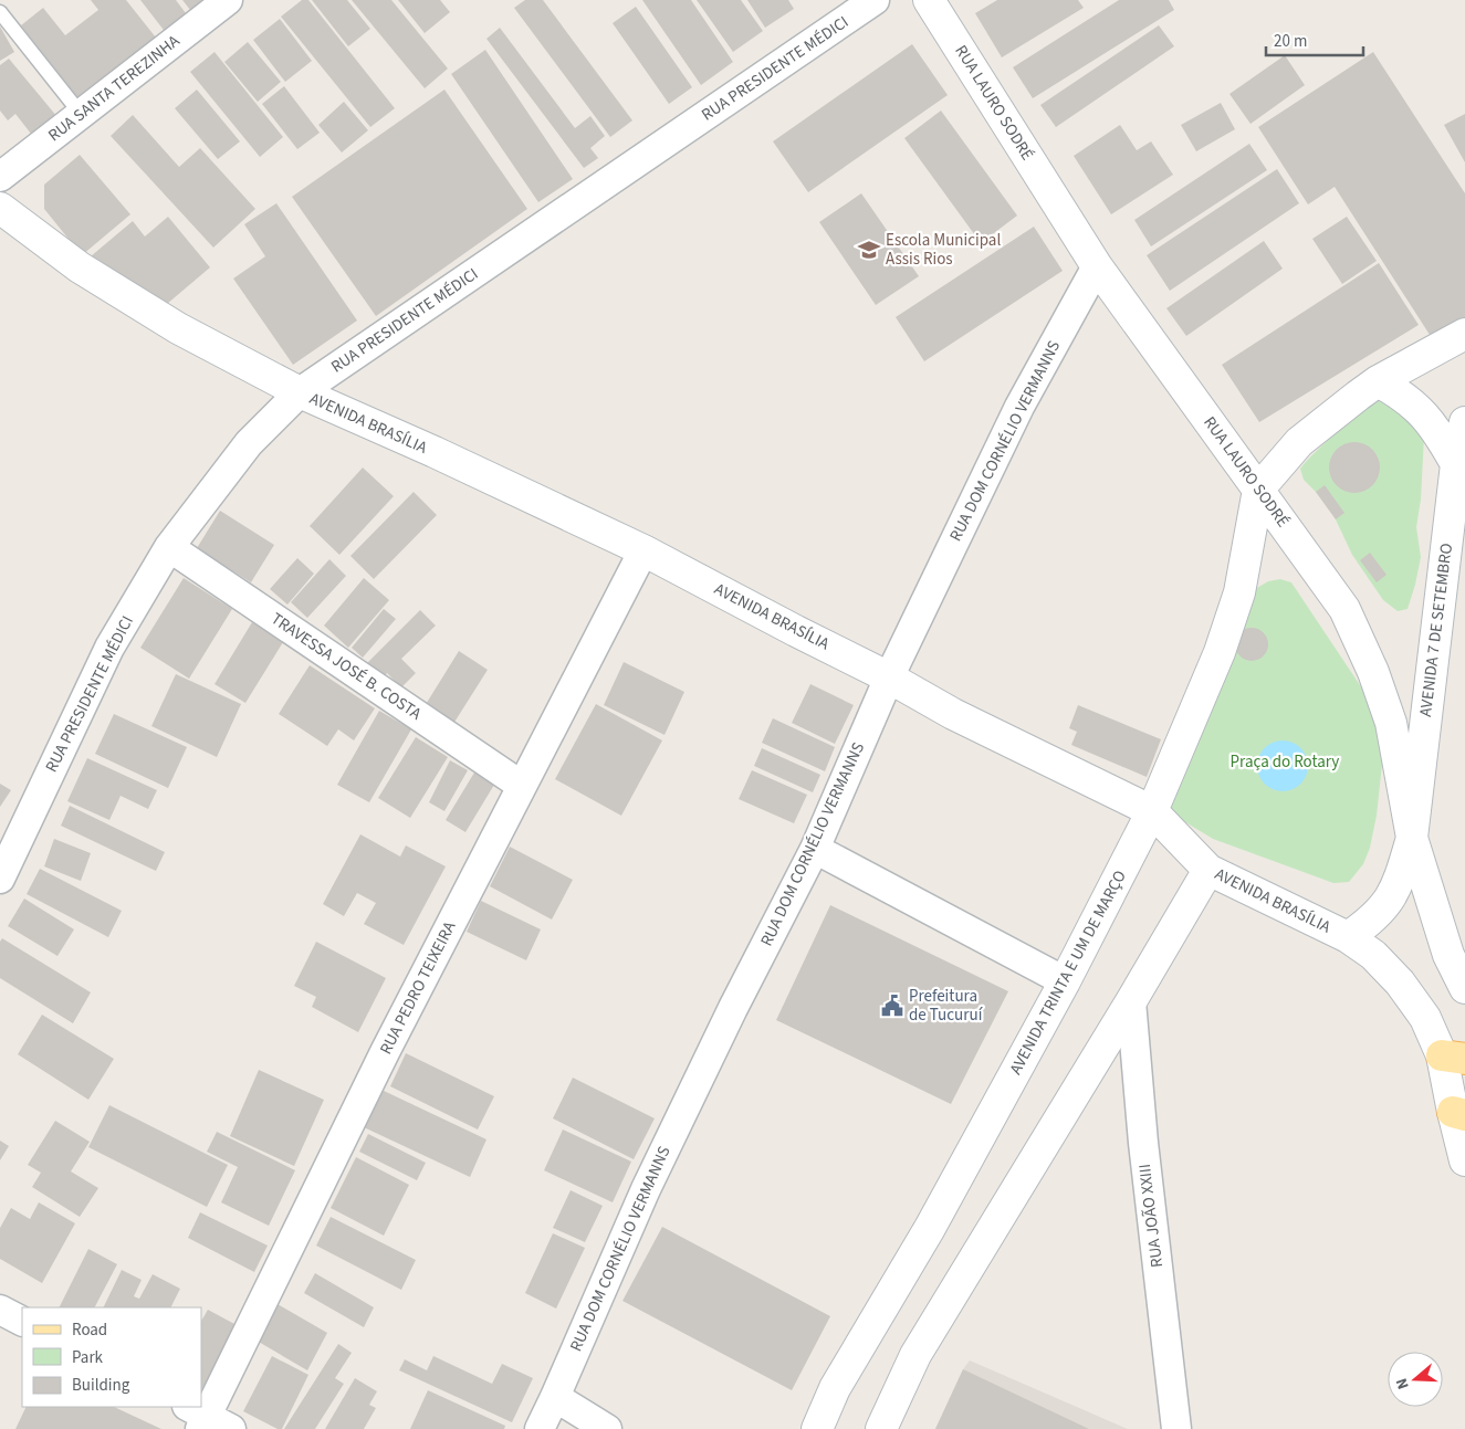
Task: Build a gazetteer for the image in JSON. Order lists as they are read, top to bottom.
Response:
{
  "streets": {
    "street": [
      "RUA PRESIDENTE MÉDICI",
      "RUA SANTA TEREZINHA",
      "RUA LAURO SODRÉ",
      "AVENIDA BRASÍLIA",
      "RUA DOM CORNÉLIO VERMANNS",
      "AVENIDA 7 DE SETEMBRO",
      "TRAVESSA JOSÉ B. COSTA",
      "AVENIDA TRINTA E UM DE MARÇO",
      "RUA PEDRO TEIXEIRA",
      "RUA JOÃO XXIII"
    ]
  },
  "crossings": [
    ["RUA PRESIDENTE MÉDICI", "AVENIDA BRASÍLIA"],
    ["RUA PRESIDENTE MÉDICI", "TRAVESSA JOSÉ B. COSTA"],
    ["RUA LAURO SODRÉ", "RUA DOM CORNÉLIO VERMANNS"],
    ["RUA LAURO SODRÉ", "AVENIDA 7 DE SETEMBRO"],
    ["RUA LAURO SODRÉ", "AVENIDA TRINTA E UM DE MARÇO"],
    ["AVENIDA BRASÍLIA", "RUA DOM CORNÉLIO VERMANNS"],
    ["AVENIDA BRASÍLIA", "AVENIDA TRINTA E UM DE MARÇO"],
    ["AVENIDA BRASÍLIA", "RUA PEDRO TEIXEIRA"],
    ["TRAVESSA JOSÉ B. COSTA", "RUA PEDRO TEIXEIRA"]
  ],
  "parks": ["Praça do Rotary"],
  "places": {
    "school or university": ["Escola Municipal Assis Rios"],
    "public building": ["Prefeitura de Tucuruí"]
  },
  "legend": ["Road", "Park", "Building"],
  "scale_bar": "20 m",
  "north": "left"
}
